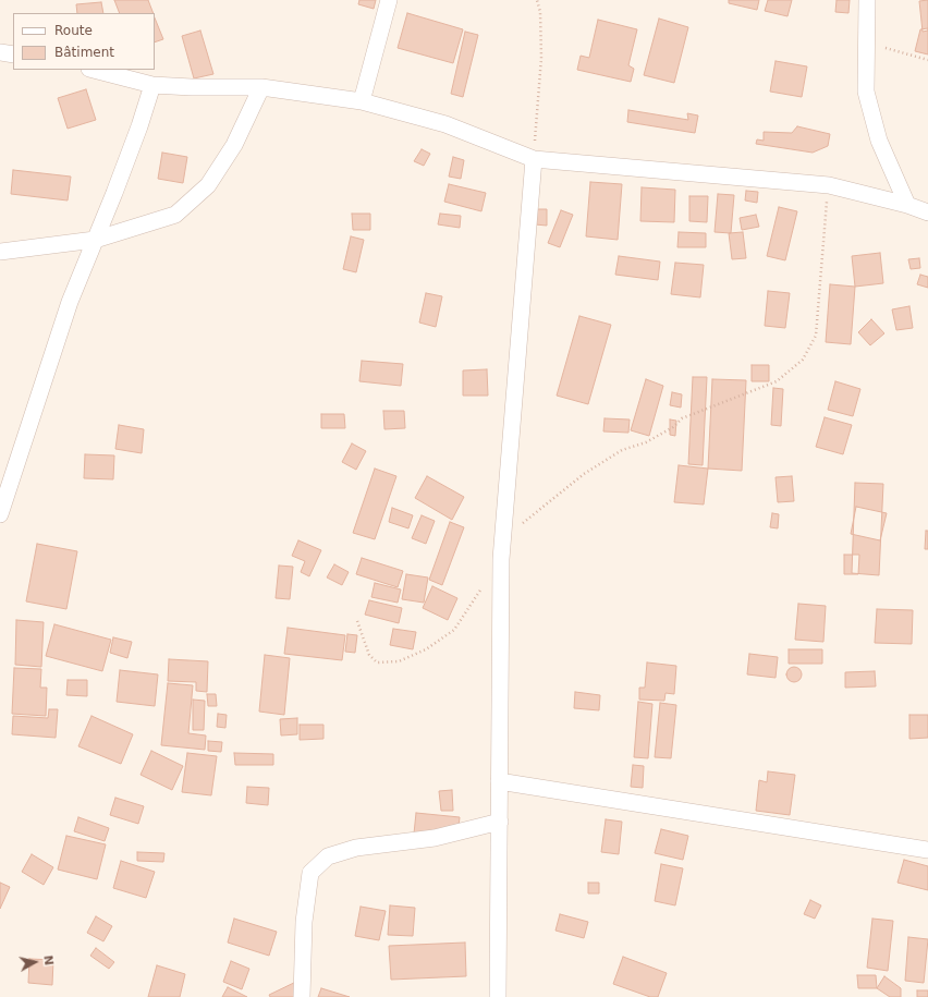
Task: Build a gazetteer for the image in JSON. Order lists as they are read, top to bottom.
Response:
{
  "legend": ["Route", "Bâtiment"],
  "north": "right"
}
